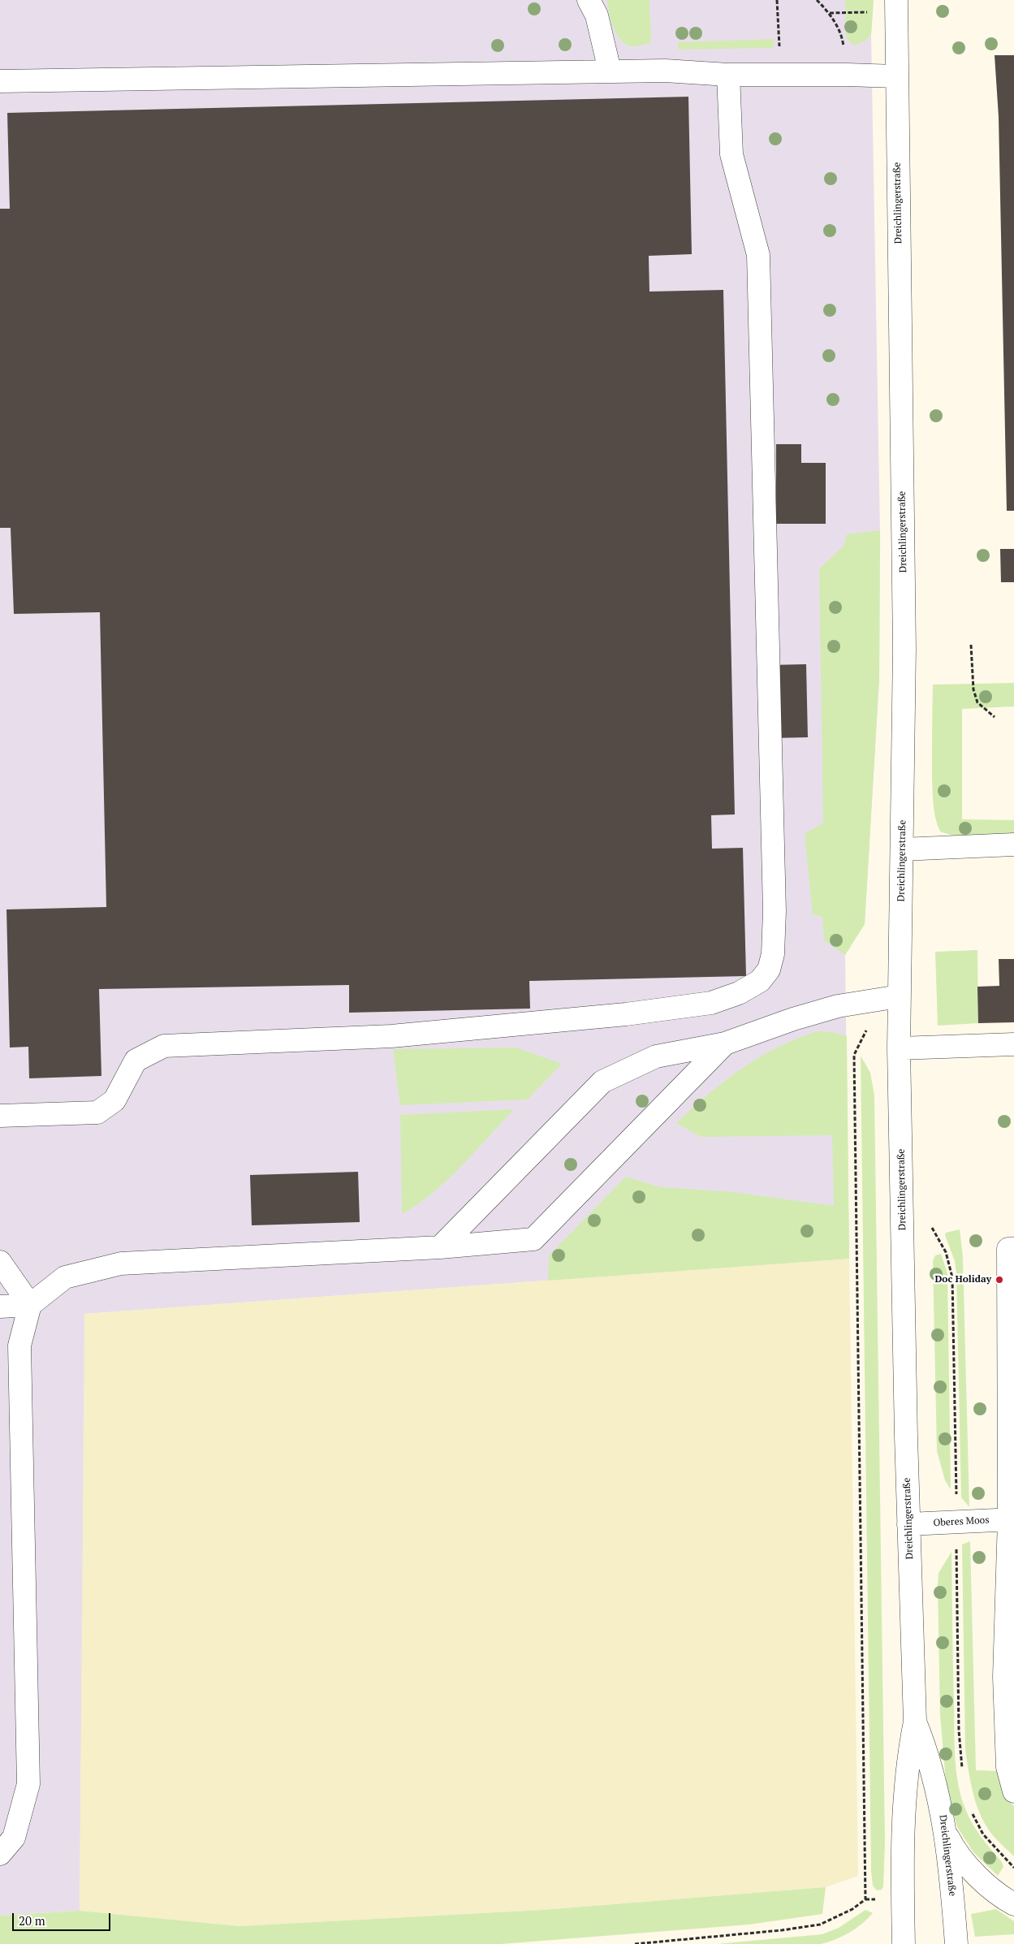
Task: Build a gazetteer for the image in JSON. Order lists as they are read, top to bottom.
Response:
{
  "streets": {
    "street": ["Dreichlingerstraße", "Oberes Moos"]
  },
  "crossings": [
    ["Dreichlingerstraße", "Oberes Moos"]
  ],
  "places": ["Doc Holiday"],
  "scale_bar": "20 m"
}
